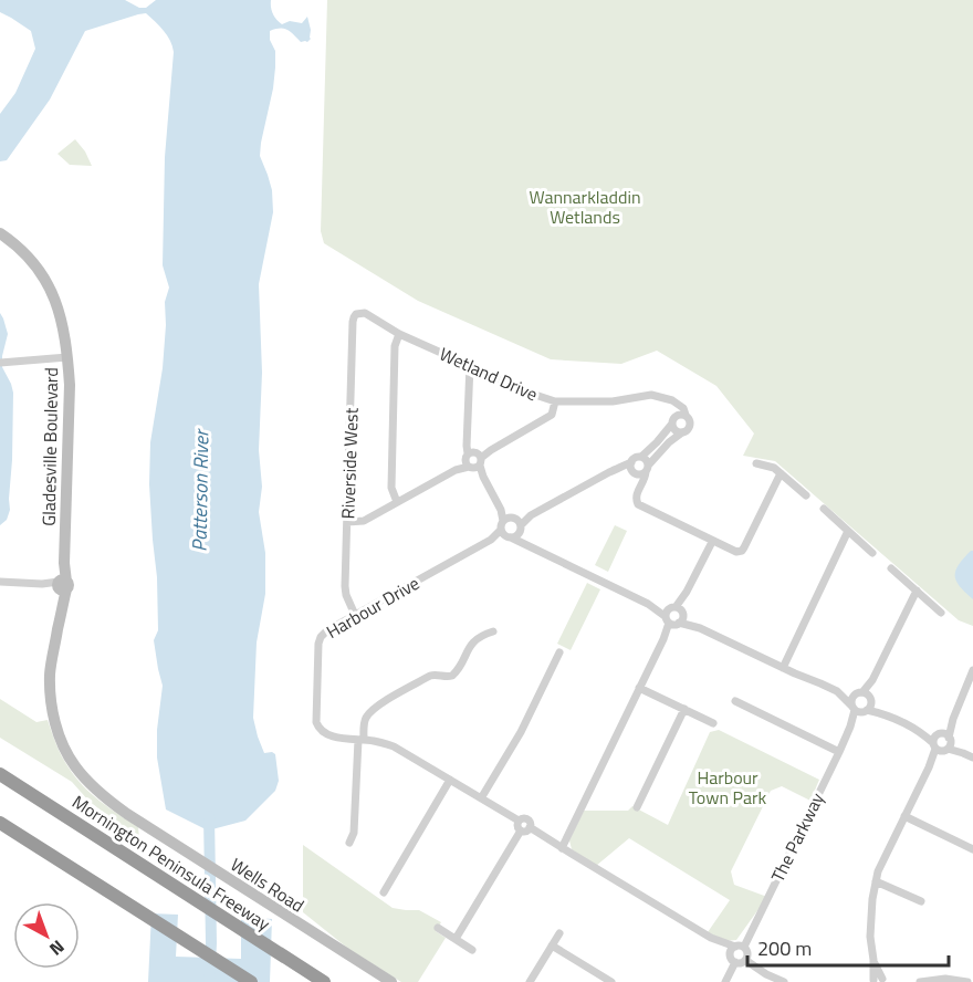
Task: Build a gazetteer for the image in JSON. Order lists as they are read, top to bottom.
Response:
{
  "streets": {
    "highway": ["Mornington Peninsula Freeway"],
    "main road": ["Gladesville Boulevard", "Wells Road"],
    "street": [
      "Wetland Drive",
      "Riverside West",
      "Harbour Drive",
      "The Parkway"
    ]
  },
  "crossings": [
    ["Wetland Drive", "Riverside West"],
    ["Gladesville Boulevard", "Wells Road"],
    ["Riverside West", "Harbour Drive"]
  ],
  "water": ["Patterson River"],
  "parks": ["Wannarkladdin Wetlands", "Harbour Town Park"],
  "scale_bar": "200 m",
  "north": "bottom right"
}
